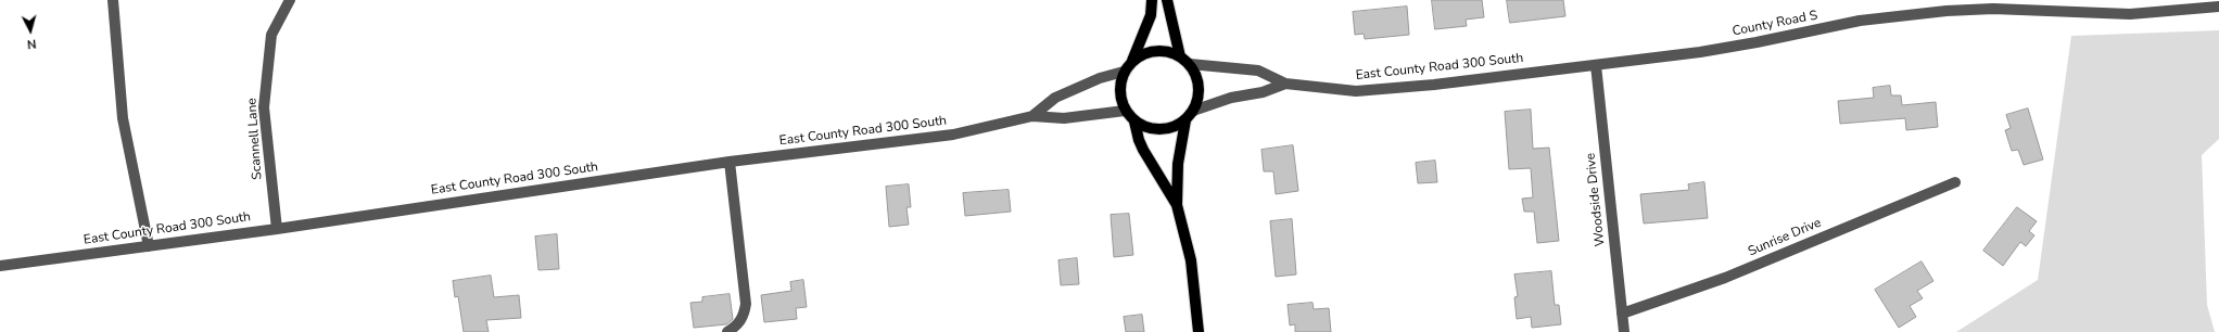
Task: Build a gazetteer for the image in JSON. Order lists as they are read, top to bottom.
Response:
{
  "streets": {
    "street": [
      "County Road S",
      "East County Road 300 South",
      "Scannell Lane",
      "Woodside Drive",
      "Sunrise Drive"
    ]
  },
  "crossings": [
    ["County Road S", "East County Road 300 South"],
    ["County Road S", "Woodside Drive"],
    ["East County Road 300 South", "Scannell Lane"],
    ["East County Road 300 South", "Woodside Drive"],
    ["Woodside Drive", "Sunrise Drive"]
  ],
  "north": "bottom"
}
